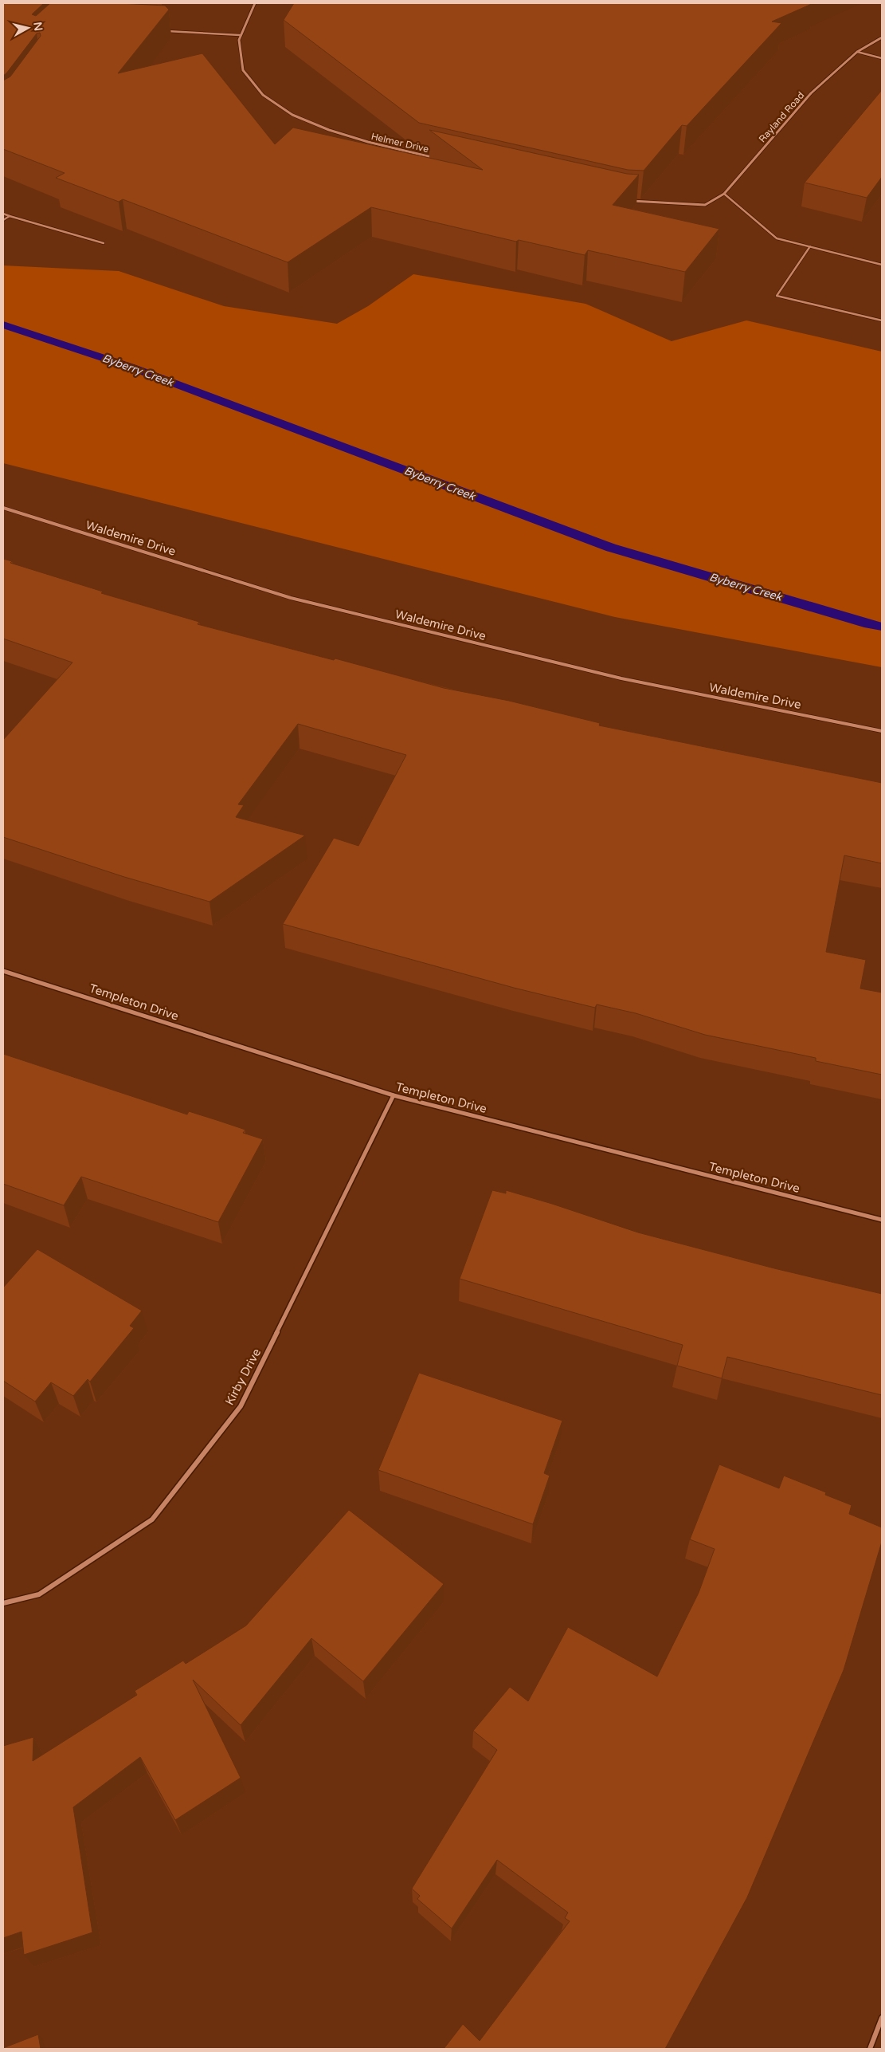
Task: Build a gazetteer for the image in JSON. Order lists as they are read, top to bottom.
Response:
{
  "streets": {
    "street": [
      "Rayland Road",
      "Helmer Drive",
      "Waldemire Drive",
      "Templeton Drive",
      "Kirby Drive"
    ]
  },
  "crossings": [
    ["Templeton Drive", "Kirby Drive"]
  ],
  "water": ["Byberry Creek"],
  "north": "right"
}
